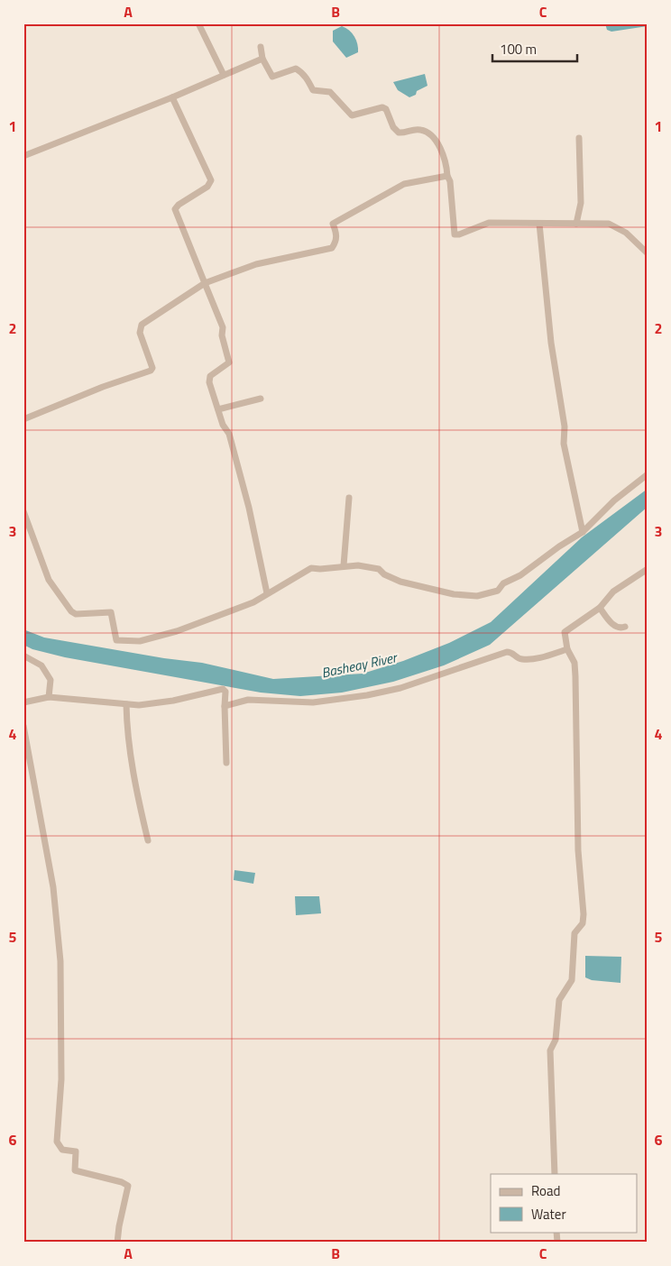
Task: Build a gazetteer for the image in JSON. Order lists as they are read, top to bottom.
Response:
{
  "water": ["Basheay River"],
  "legend": ["Road", "Water"],
  "scale_bar": "100 m",
  "grid": {
    "columns": ["A", "B", "C"],
    "rows": [
      "1",
      "2",
      "3",
      "4",
      "5",
      "6"
    ]
  }
}
